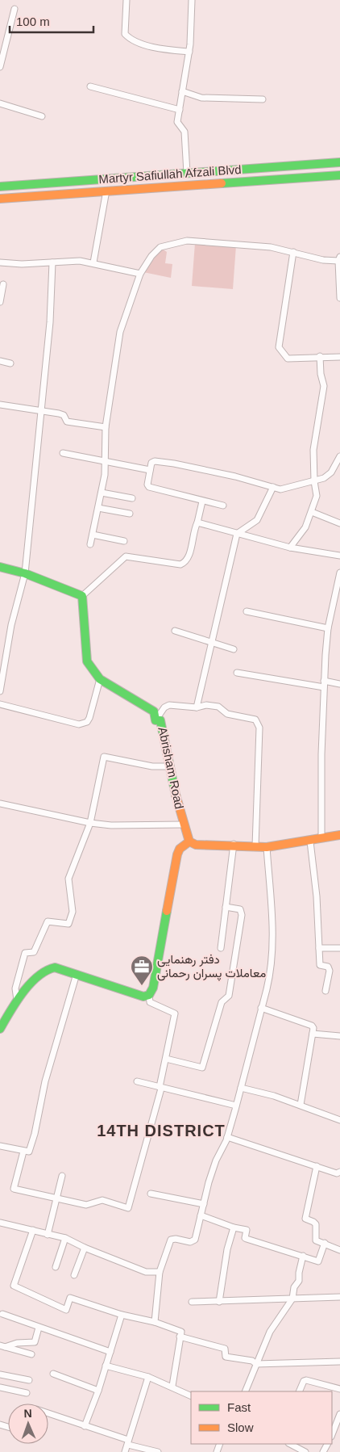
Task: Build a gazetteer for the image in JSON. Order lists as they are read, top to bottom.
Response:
{
  "streets": {
    "main road": ["Martyr Safiullah Afzali Blvd", "Abrisham Road"]
  },
  "districts": ["14TH DISTRICT"],
  "places": {
    "office": ["دفتر رهنمایی معاملات پسران رحمانی"]
  },
  "legend": ["Fast", "Slow"],
  "scale_bar": "100 m",
  "north": "top"
}
